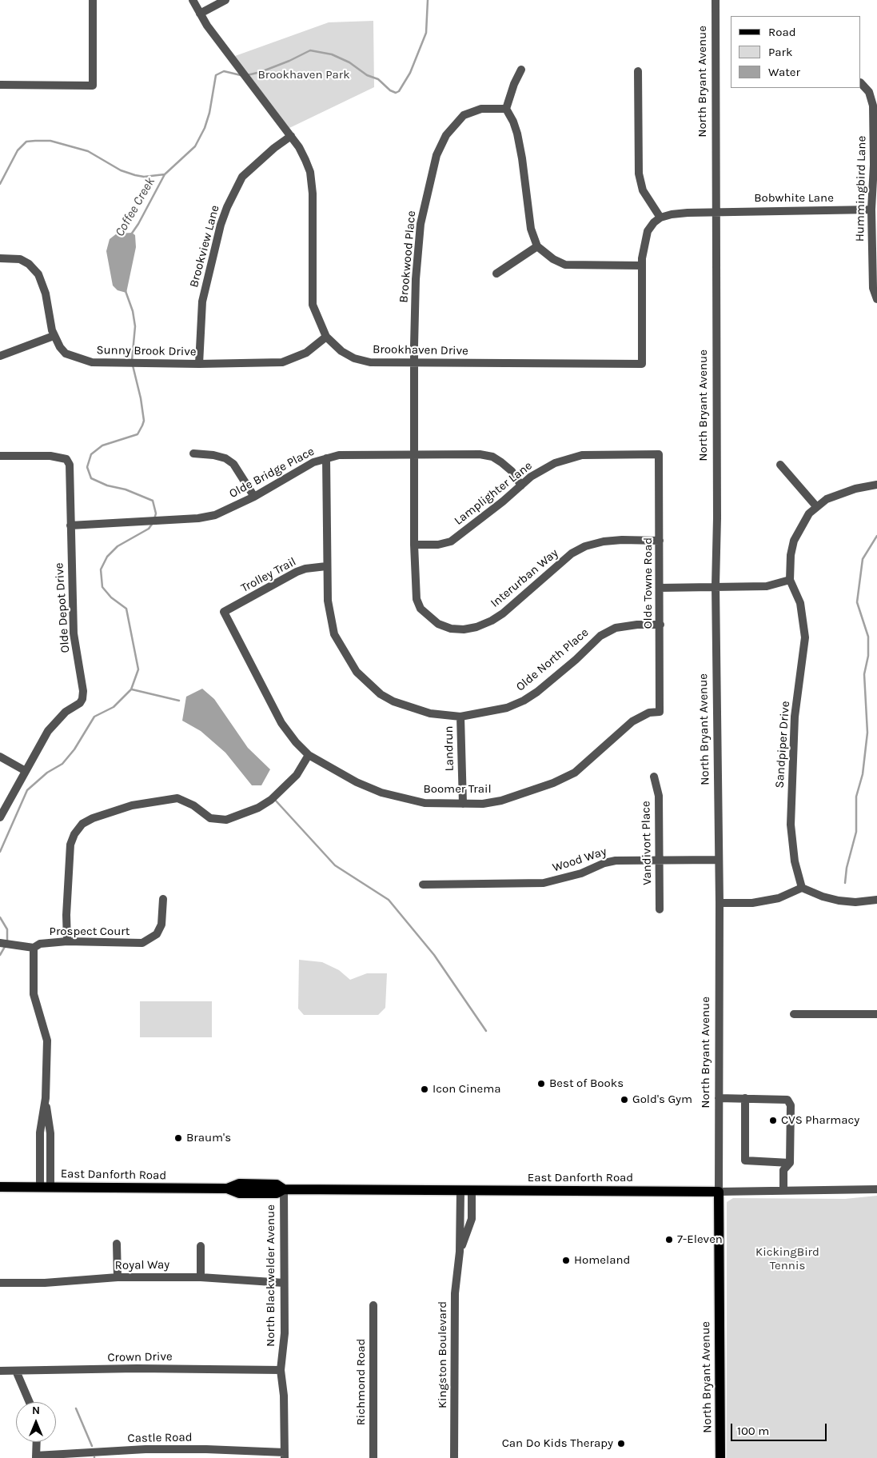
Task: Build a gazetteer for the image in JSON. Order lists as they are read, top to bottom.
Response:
{
  "streets": {
    "main road": ["North Bryant Avenue", "East Danforth Road"],
    "street": [
      "Hummingbird Lane",
      "Bobwhite Lane",
      "Brookview Lane",
      "Brookwood Place",
      "Brookhaven Drive",
      "Sunny Brook Drive",
      "Olde Bridge Place",
      "Lamplighter Lane",
      "Trolley Trail",
      "Interurban Way",
      "Olde Towne Road",
      "Olde Depot Drive",
      "Olde North Place",
      "Sandpiper Drive",
      "Landrun",
      "Boomer Trail",
      "Vandivort Place",
      "Wood Way",
      "Prospect Court",
      "Royal Way",
      "North Blackwelder Avenue",
      "Kingston Boulevard",
      "Crown Drive",
      "Richmond Road",
      "Castle Road"
    ]
  },
  "crossings": [
    ["North Bryant Avenue", "Bobwhite Lane"],
    ["North Bryant Avenue", "Wood Way"],
    ["North Bryant Avenue", "East Danforth Road"],
    ["Hummingbird Lane", "Bobwhite Lane"],
    ["Brookview Lane", "Brookhaven Drive"],
    ["Brookview Lane", "Sunny Brook Drive"],
    ["Brookwood Place", "Brookhaven Drive"],
    ["Brookwood Place", "Olde Bridge Place"],
    ["Brookwood Place", "Interurban Way"],
    ["Brookhaven Drive", "Sunny Brook Drive"],
    ["Olde Bridge Place", "Lamplighter Lane"],
    ["Olde Bridge Place", "Interurban Way"],
    ["Olde Bridge Place", "Olde Depot Drive"],
    ["Olde Bridge Place", "Olde North Place"],
    ["Lamplighter Lane", "Interurban Way"],
    ["Lamplighter Lane", "Olde Towne Road"],
    ["Trolley Trail", "Olde North Place"],
    ["Trolley Trail", "Boomer Trail"],
    ["Interurban Way", "Olde Towne Road"],
    ["Olde Towne Road", "Olde North Place"],
    ["Olde Towne Road", "Boomer Trail"],
    ["Olde North Place", "Landrun"],
    ["Landrun", "Boomer Trail"],
    ["Vandivort Place", "Wood Way"],
    ["East Danforth Road", "North Blackwelder Avenue"],
    ["East Danforth Road", "Kingston Boulevard"],
    ["Royal Way", "North Blackwelder Avenue"],
    ["North Blackwelder Avenue", "Crown Drive"],
    ["North Blackwelder Avenue", "Castle Road"]
  ],
  "water": ["Coffee Creek"],
  "parks": ["Brookhaven Park", "KickingBird Tennis"],
  "places": [
    "Best of Books",
    "Icon Cinema",
    "Gold's Gym",
    "CVS Pharmacy",
    "Braum's",
    "7-Eleven",
    "Homeland",
    "Can Do Kids Therapy"
  ],
  "legend": ["Road", "Park", "Water"],
  "scale_bar": "100 m",
  "north": "top"
}
